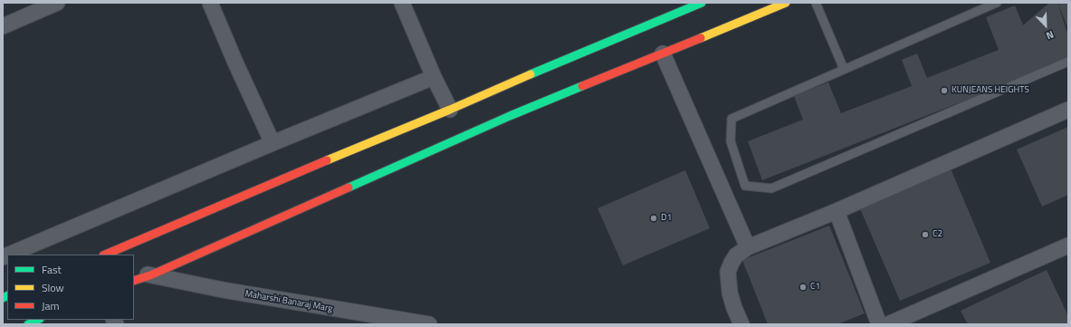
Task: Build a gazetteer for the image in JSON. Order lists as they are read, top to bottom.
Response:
{
  "streets": {
    "street": ["Maharshi Banaraj Marg"]
  },
  "places": [
    "KUNJEANS HEIGHTS",
    "D1",
    "C2",
    "C1"
  ],
  "legend": ["Fast", "Slow", "Jam"],
  "north": "bottom right"
}
